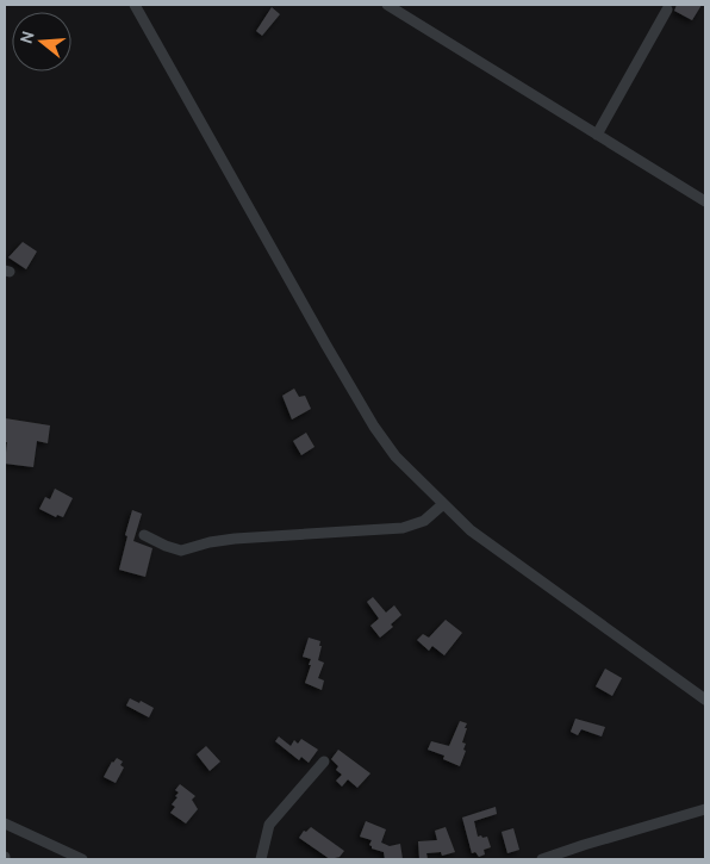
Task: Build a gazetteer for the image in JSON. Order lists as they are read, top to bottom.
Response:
{
  "north": "left"
}
